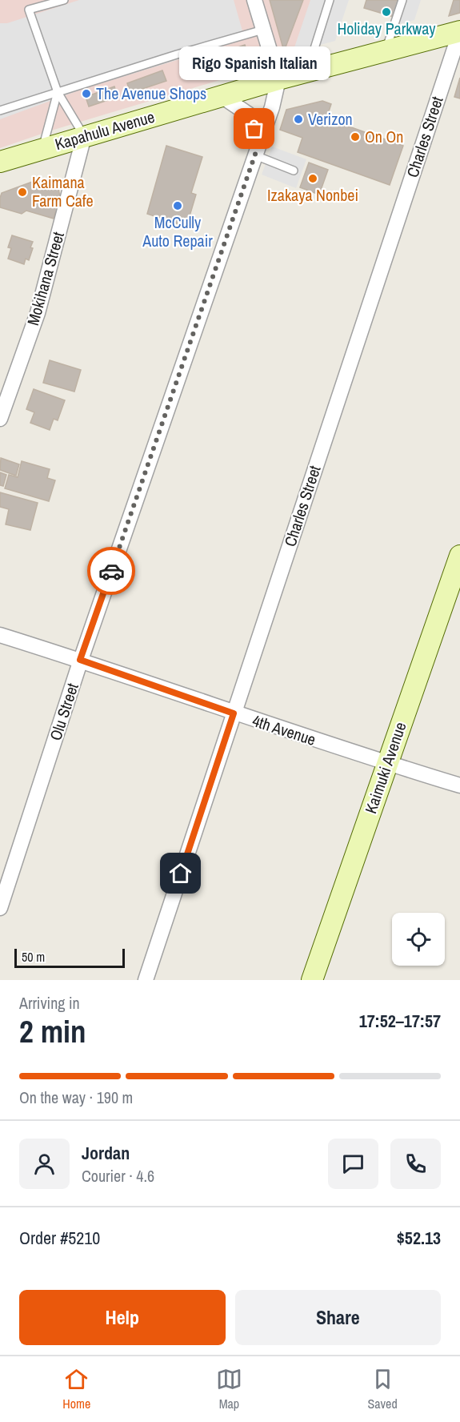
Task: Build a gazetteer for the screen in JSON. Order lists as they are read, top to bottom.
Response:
{
  "streets": {
    "main road": ["Kapahulu Avenue", "Kaimuki Avenue"],
    "street": [
      "Charles Street",
      "Mokihana Street",
      "Olu Street",
      "4th Avenue"
    ]
  },
  "crossings": [
    ["Kapahulu Avenue", "Charles Street"],
    ["Kapahulu Avenue", "Mokihana Street"],
    ["Kapahulu Avenue", "Olu Street"],
    ["Charles Street", "4th Avenue"],
    ["Olu Street", "4th Avenue"],
    ["4th Avenue", "Kaimuki Avenue"]
  ],
  "places": [
    "Holiday Parkway",
    "The Avenue Shops",
    "Verizon",
    "Rigo Spanish Italian",
    "On On",
    "Izakaya Nonbei",
    "Kaimana Farm Cafe",
    "McCully Auto Repair"
  ],
  "scale_bar": "50 m",
  "page": {
    "bubble": "Rigo Spanish Italian",
    "scale": "50 m",
    "heading": ["2 min", "Arriving in", "17:52–17:57"],
    "panel": [
      "Jordan",
      "Courier · 4.6",
      "Order #5210",
      "$52.13"
    ],
    "bar": "On the way · 190 m",
    "buttons": ["Help", "Share"],
    "tabs": ["Home", "Map", "Saved"]
  }
}
